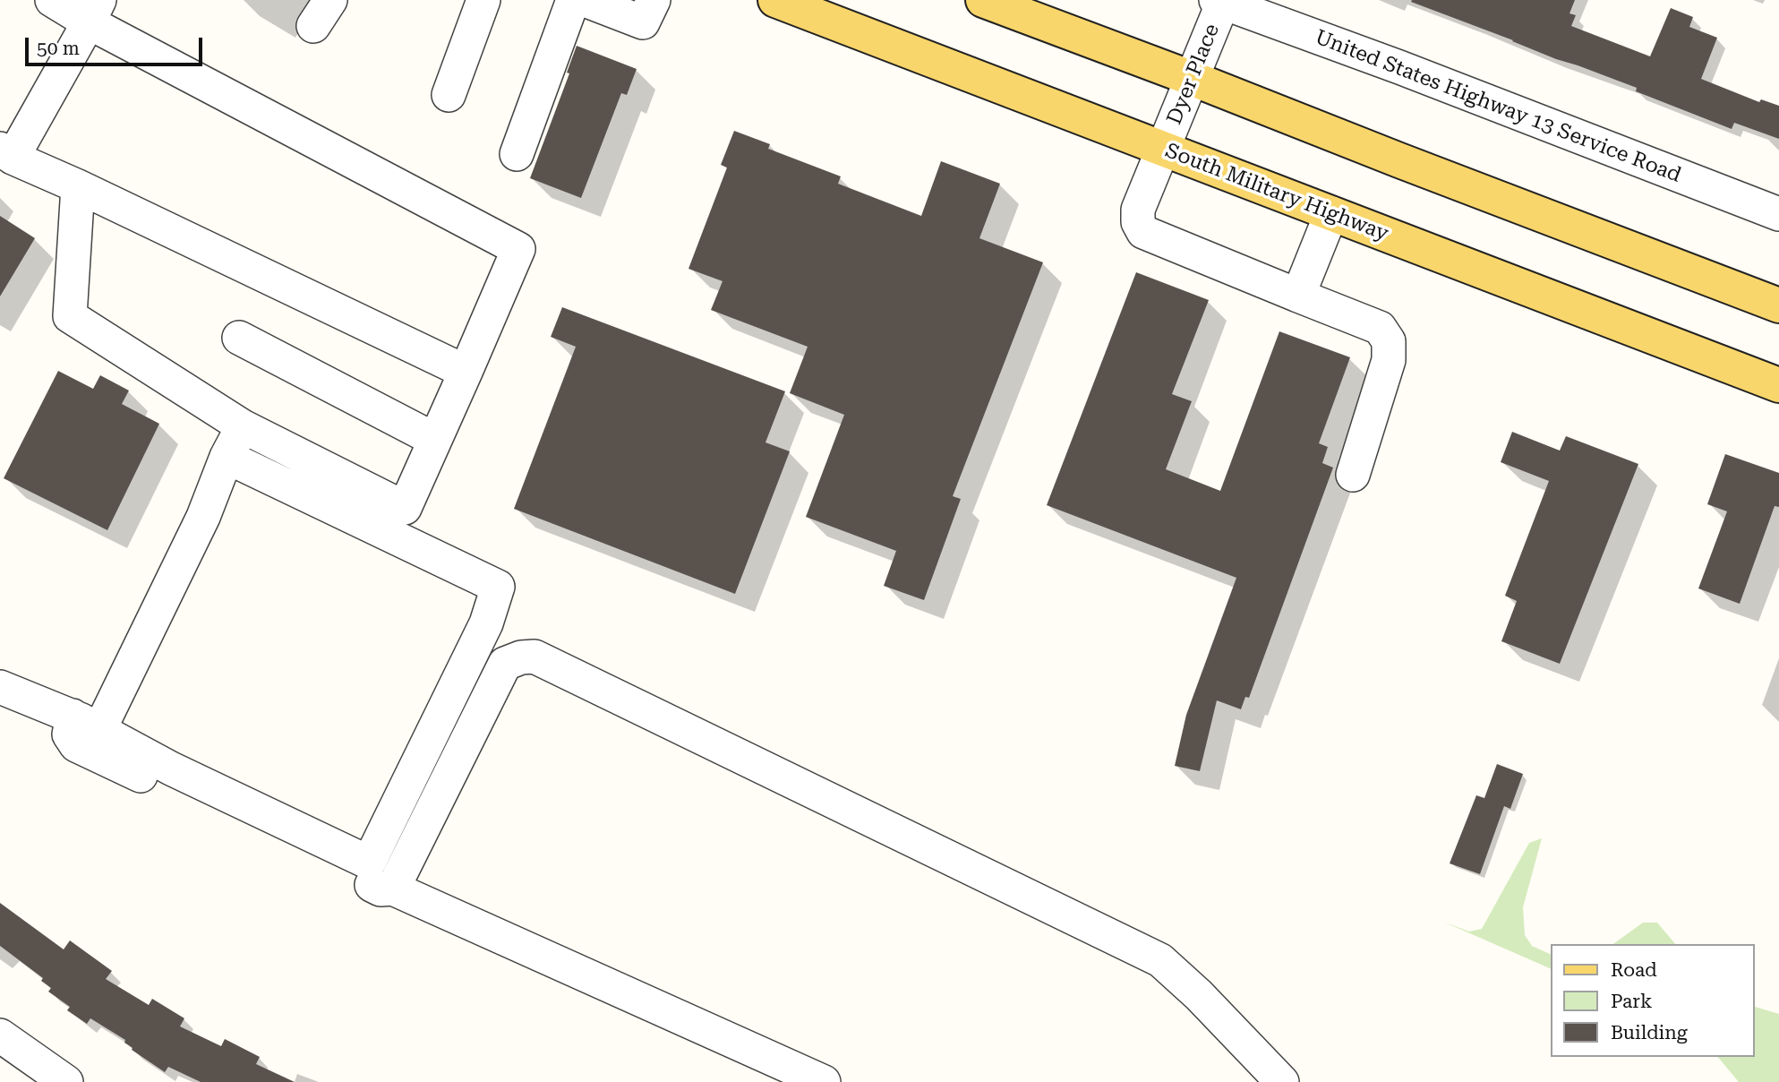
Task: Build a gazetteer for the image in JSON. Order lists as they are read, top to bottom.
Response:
{
  "streets": {
    "main road": ["South Military Highway"],
    "street": ["Dyer Place", "United States Highway 13 Service Road"]
  },
  "crossings": [
    ["Dyer Place", "United States Highway 13 Service Road"],
    ["Dyer Place", "South Military Highway"]
  ],
  "legend": ["Road", "Park", "Building"],
  "scale_bar": "50 m"
}
